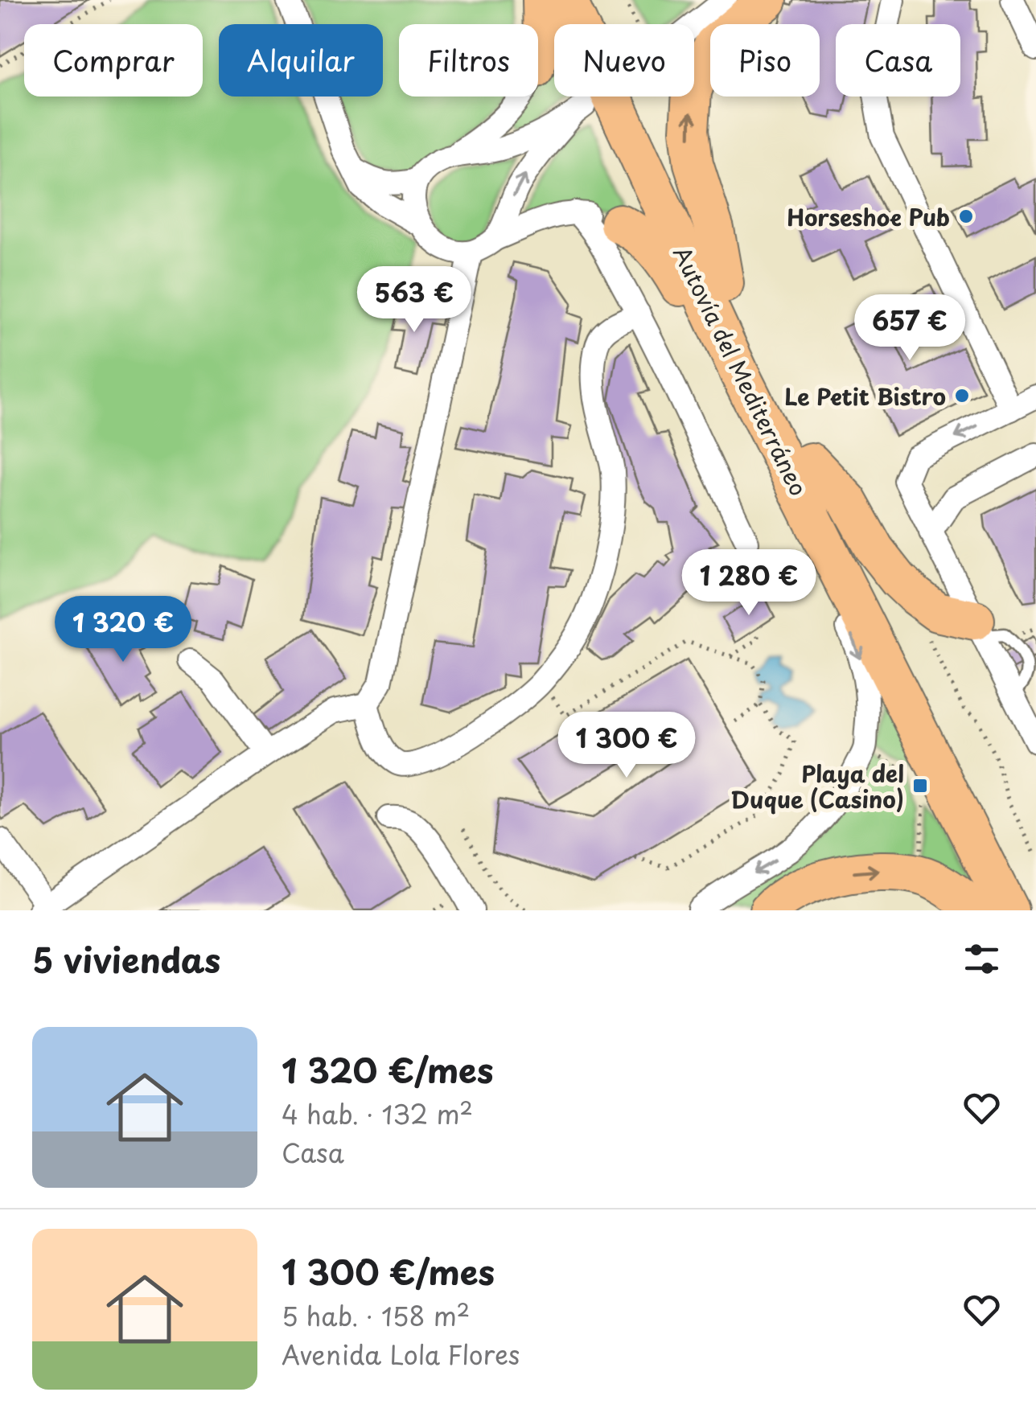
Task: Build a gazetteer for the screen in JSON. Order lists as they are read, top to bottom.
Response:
{
  "streets": {
    "highway": ["Autovía del Mediterráneo"]
  },
  "places": {
    "other": ["Horseshoe Pub", "Le Petit Bistro"],
    "transit": ["Playa del Duque (Casino)"]
  },
  "page": {
    "chip": [
      "Comprar",
      "Alquilar",
      "Filtros",
      "Nuevo",
      "Piso",
      "Casa"
    ],
    "price": [
      "563 €",
      "657 €",
      "1 280 €",
      "1 320 €",
      "1 300 €"
    ],
    "heading": "5 viviendas",
    "list": [
      {
        "name": "1 320 €/mes",
        "note": "4 hab. · 132 m² · Casa"
      },
      {
        "name": "1 300 €/mes",
        "note": "5 hab. · 158 m² · Avenida Lola Flores"
      }
    ]
  }
}
